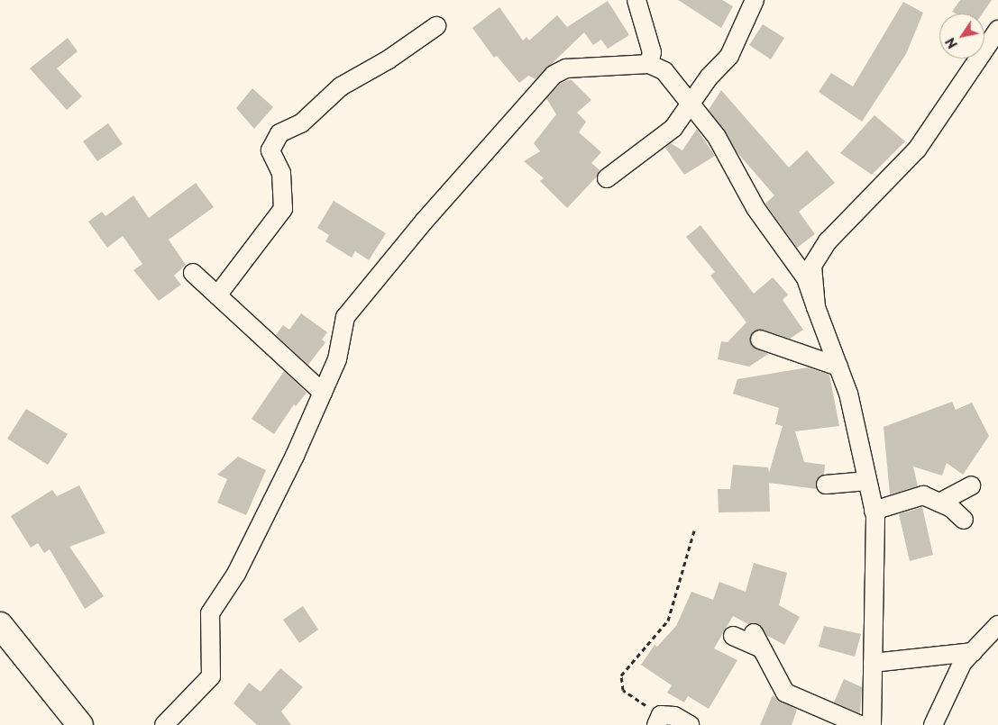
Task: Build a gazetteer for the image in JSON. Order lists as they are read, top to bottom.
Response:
{
  "north": "bottom left"
}
